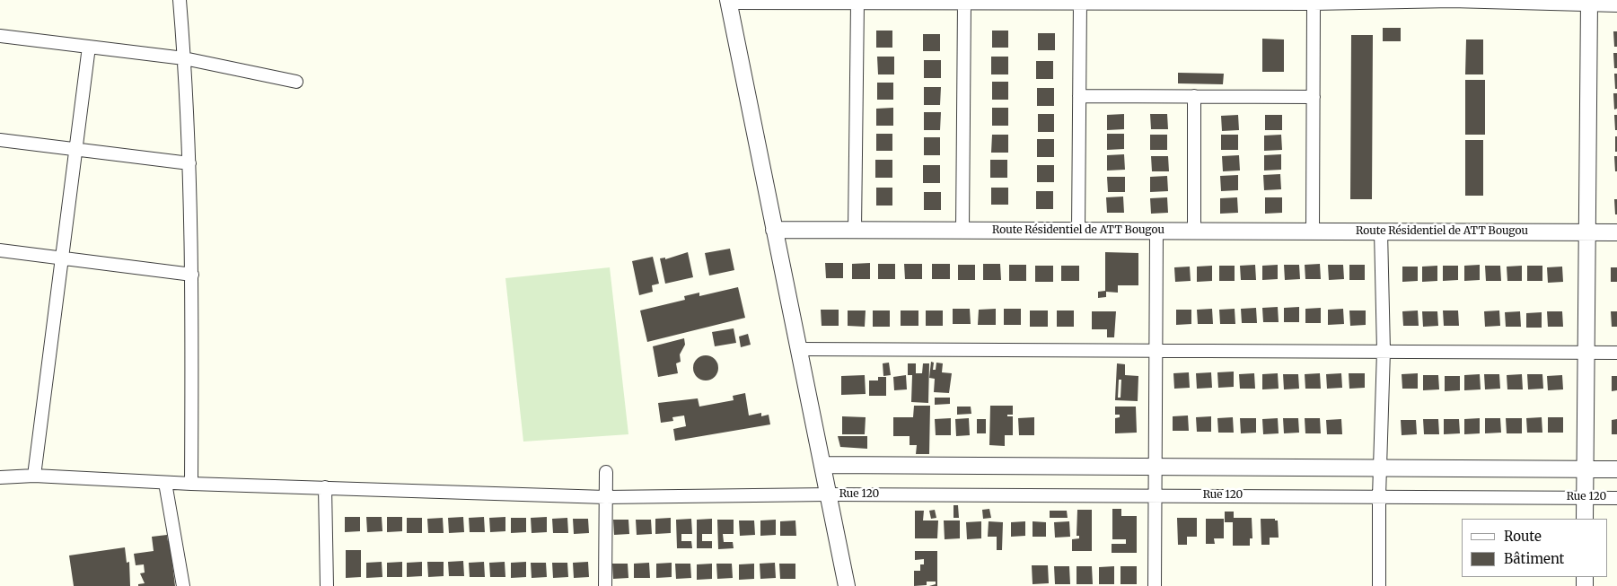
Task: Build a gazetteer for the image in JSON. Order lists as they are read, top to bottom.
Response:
{
  "streets": {
    "street": ["Route Résidentiel de ATT Bougou", "Rue 120"]
  },
  "legend": ["Route", "Bâtiment"]
}
